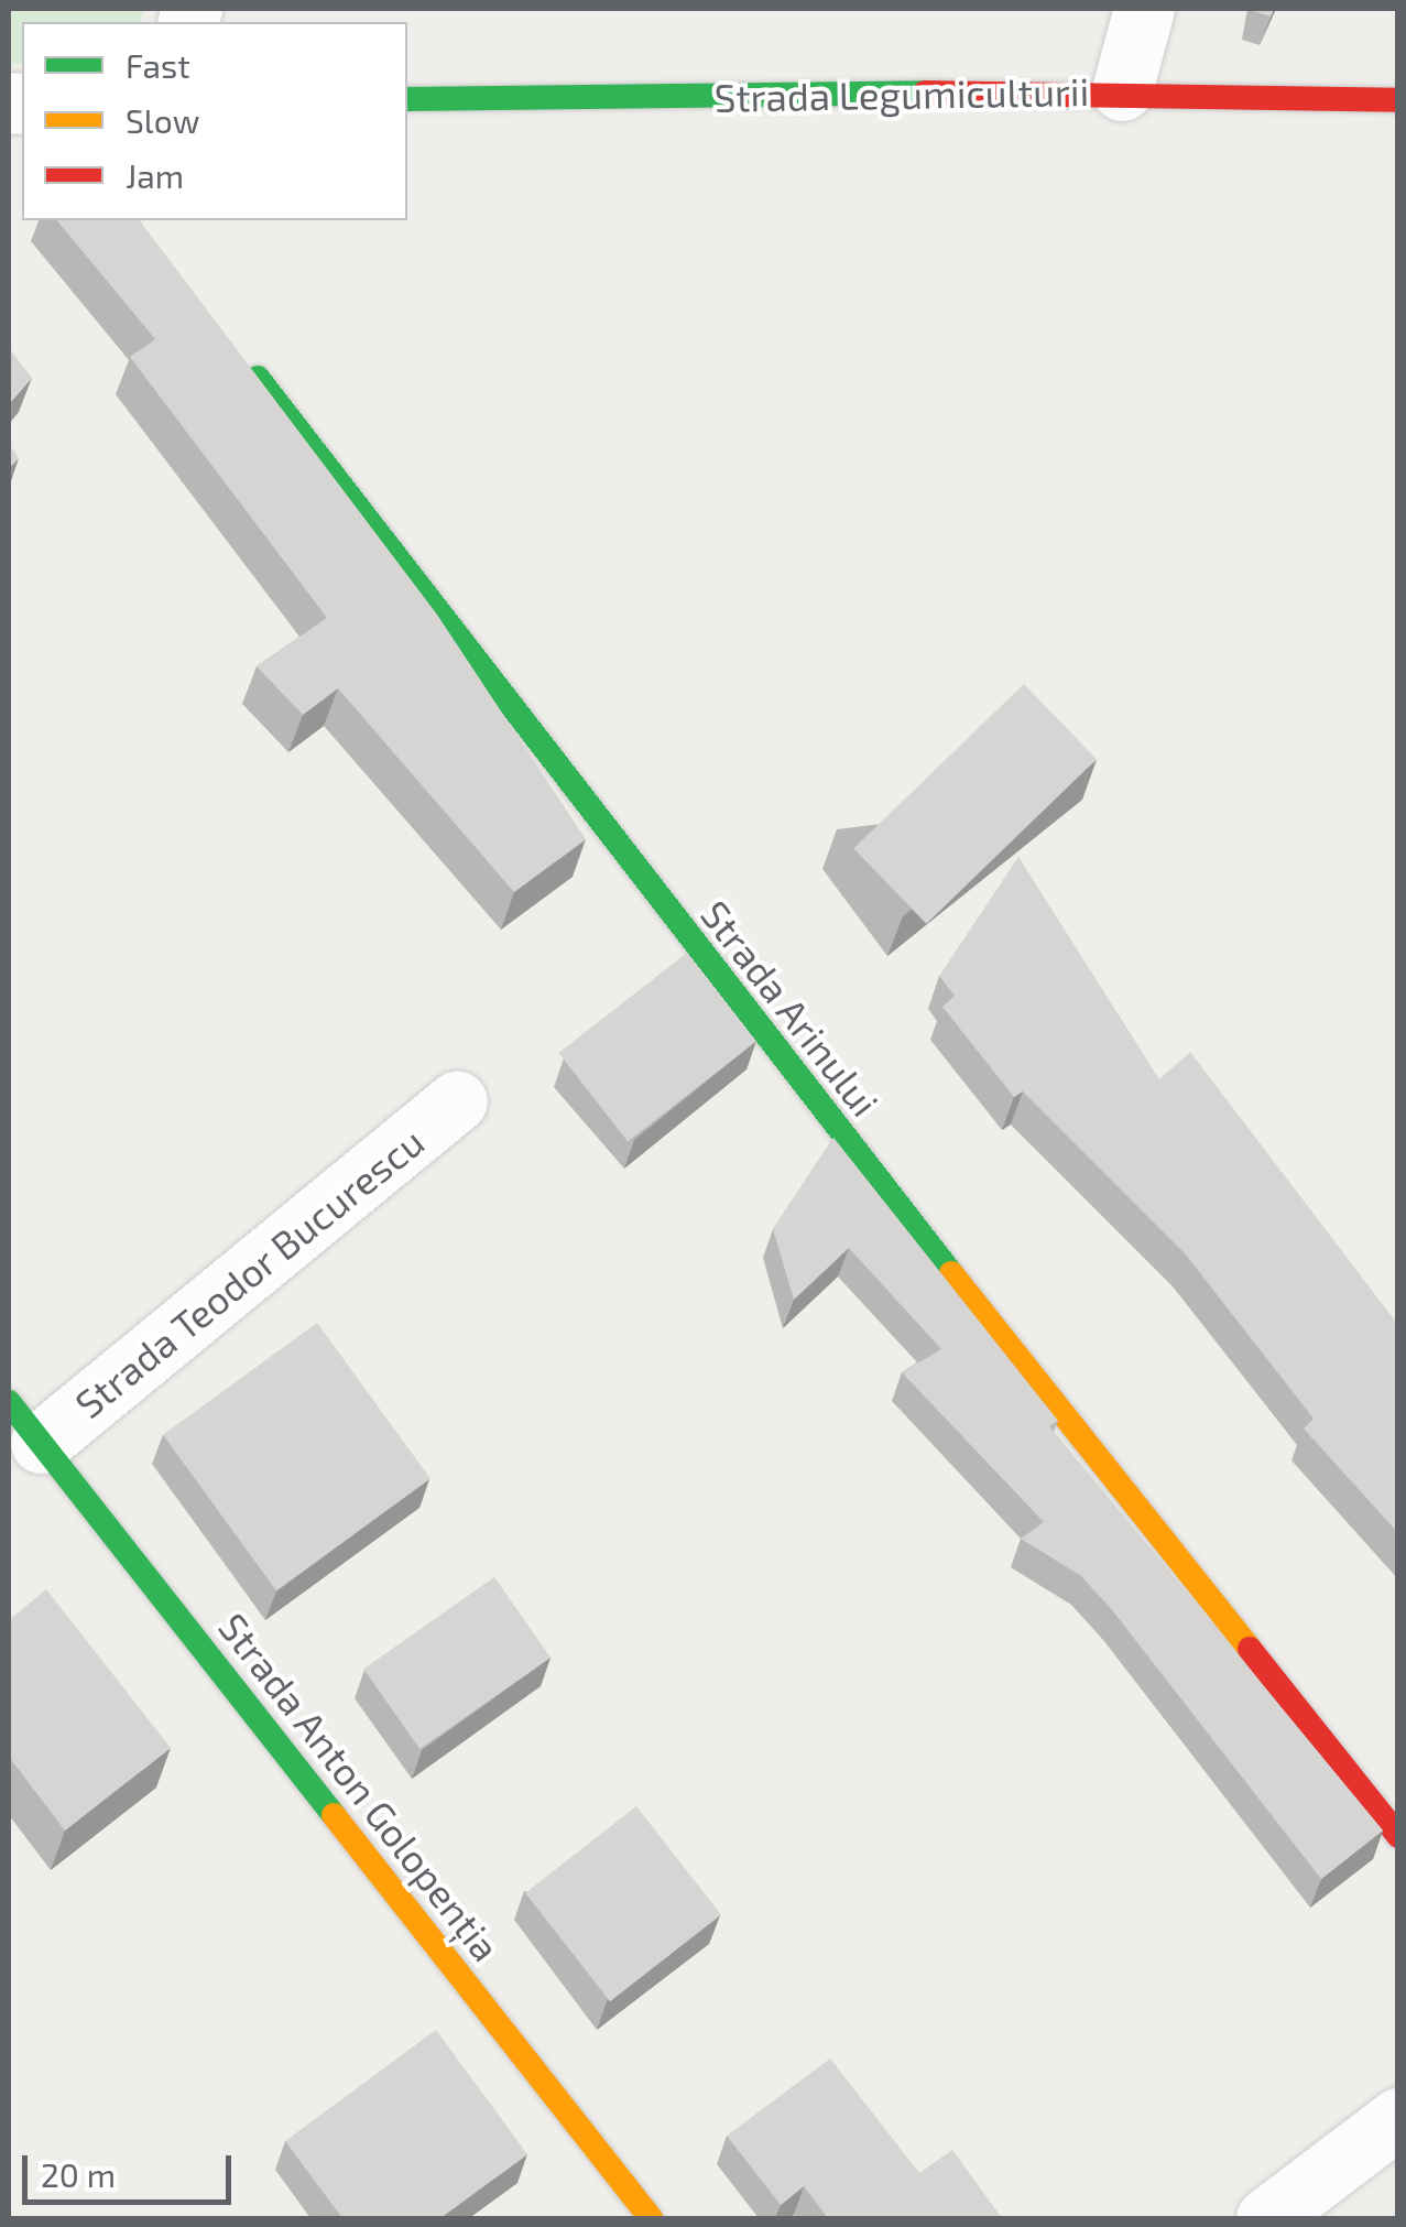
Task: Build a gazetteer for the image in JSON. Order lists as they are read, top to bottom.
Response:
{
  "streets": {
    "street": [
      "Strada Legumiculturii",
      "Strada Arinului",
      "Strada Teodor Bucurescu",
      "Strada Anton Golopenția"
    ]
  },
  "crossings": [
    ["Strada Teodor Bucurescu", "Strada Anton Golopenția"]
  ],
  "legend": ["Fast", "Slow", "Jam"],
  "scale_bar": "20 m"
}
